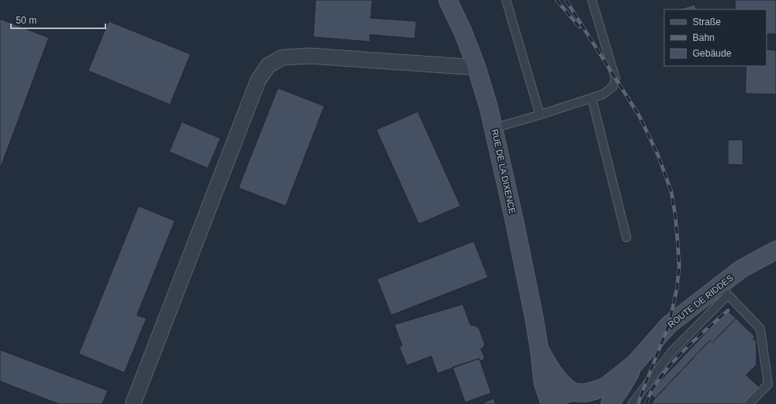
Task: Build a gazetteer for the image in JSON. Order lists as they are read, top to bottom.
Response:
{
  "streets": {
    "main road": ["RUE DE LA DIXENCE", "ROUTE DE RIDDES"]
  },
  "crossings": [
    ["RUE DE LA DIXENCE", "ROUTE DE RIDDES"]
  ],
  "legend": ["Straße", "Bahn", "Gebäude"],
  "scale_bar": "50 m"
}
